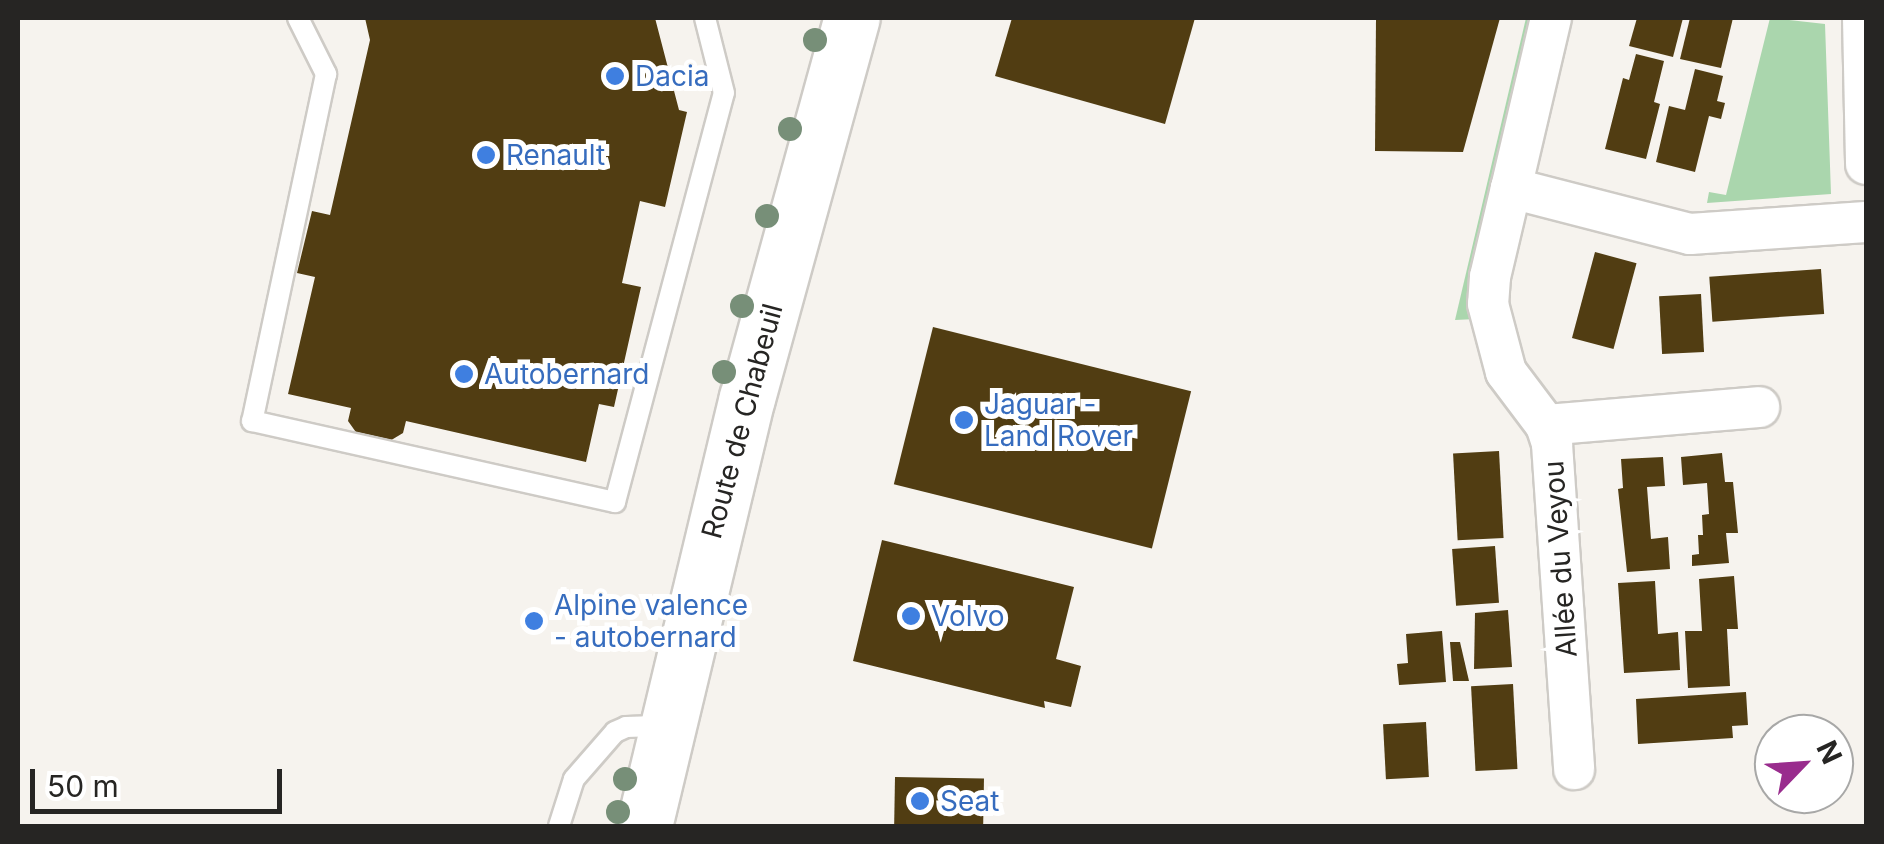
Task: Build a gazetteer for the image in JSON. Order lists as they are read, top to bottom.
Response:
{
  "streets": {
    "main road": ["Route de Chabeuil"],
    "street": ["Allée du Veyou"]
  },
  "places": [
    "Dacia",
    "Renault",
    "Autobernard",
    "Jaguar - Land Rover",
    "Volvo",
    "Alpine valence - autobernard",
    "Seat"
  ],
  "scale_bar": "50 m",
  "north": "top right"
}
